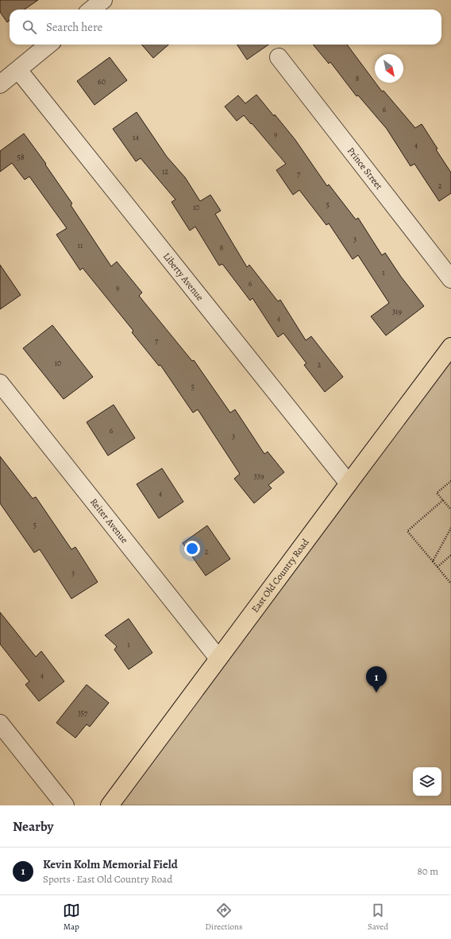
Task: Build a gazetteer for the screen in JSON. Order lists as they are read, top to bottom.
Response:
{
  "streets": {
    "main road": ["East Old Country Road"],
    "street": ["Prince Street", "Liberty Avenue", "Reiter Avenue"]
  },
  "crossings": [
    ["Liberty Avenue", "East Old Country Road"],
    ["Reiter Avenue", "East Old Country Road"]
  ],
  "house_numbers": [
    "8",
    "60",
    "6",
    "9",
    "14",
    "4",
    "58",
    "12",
    "7",
    "2",
    "5",
    "10",
    "3",
    "11",
    "8",
    "1",
    "6",
    "9",
    "319",
    "4",
    "7",
    "10",
    "2",
    "5",
    "6",
    "3",
    "339",
    "4",
    "5",
    "2",
    "3",
    "1",
    "4",
    "357"
  ],
  "north": "bottom right",
  "page": {
    "search": "Search here",
    "pins": "1",
    "heading": "Nearby",
    "list": [
      {
        "mark": "1",
        "name": "Kevin Kolm Memorial Field",
        "note": "Sports · East Old Country Road",
        "value": "80 m"
      }
    ],
    "nav": ["Map", "Directions", "Saved"]
  }
}
